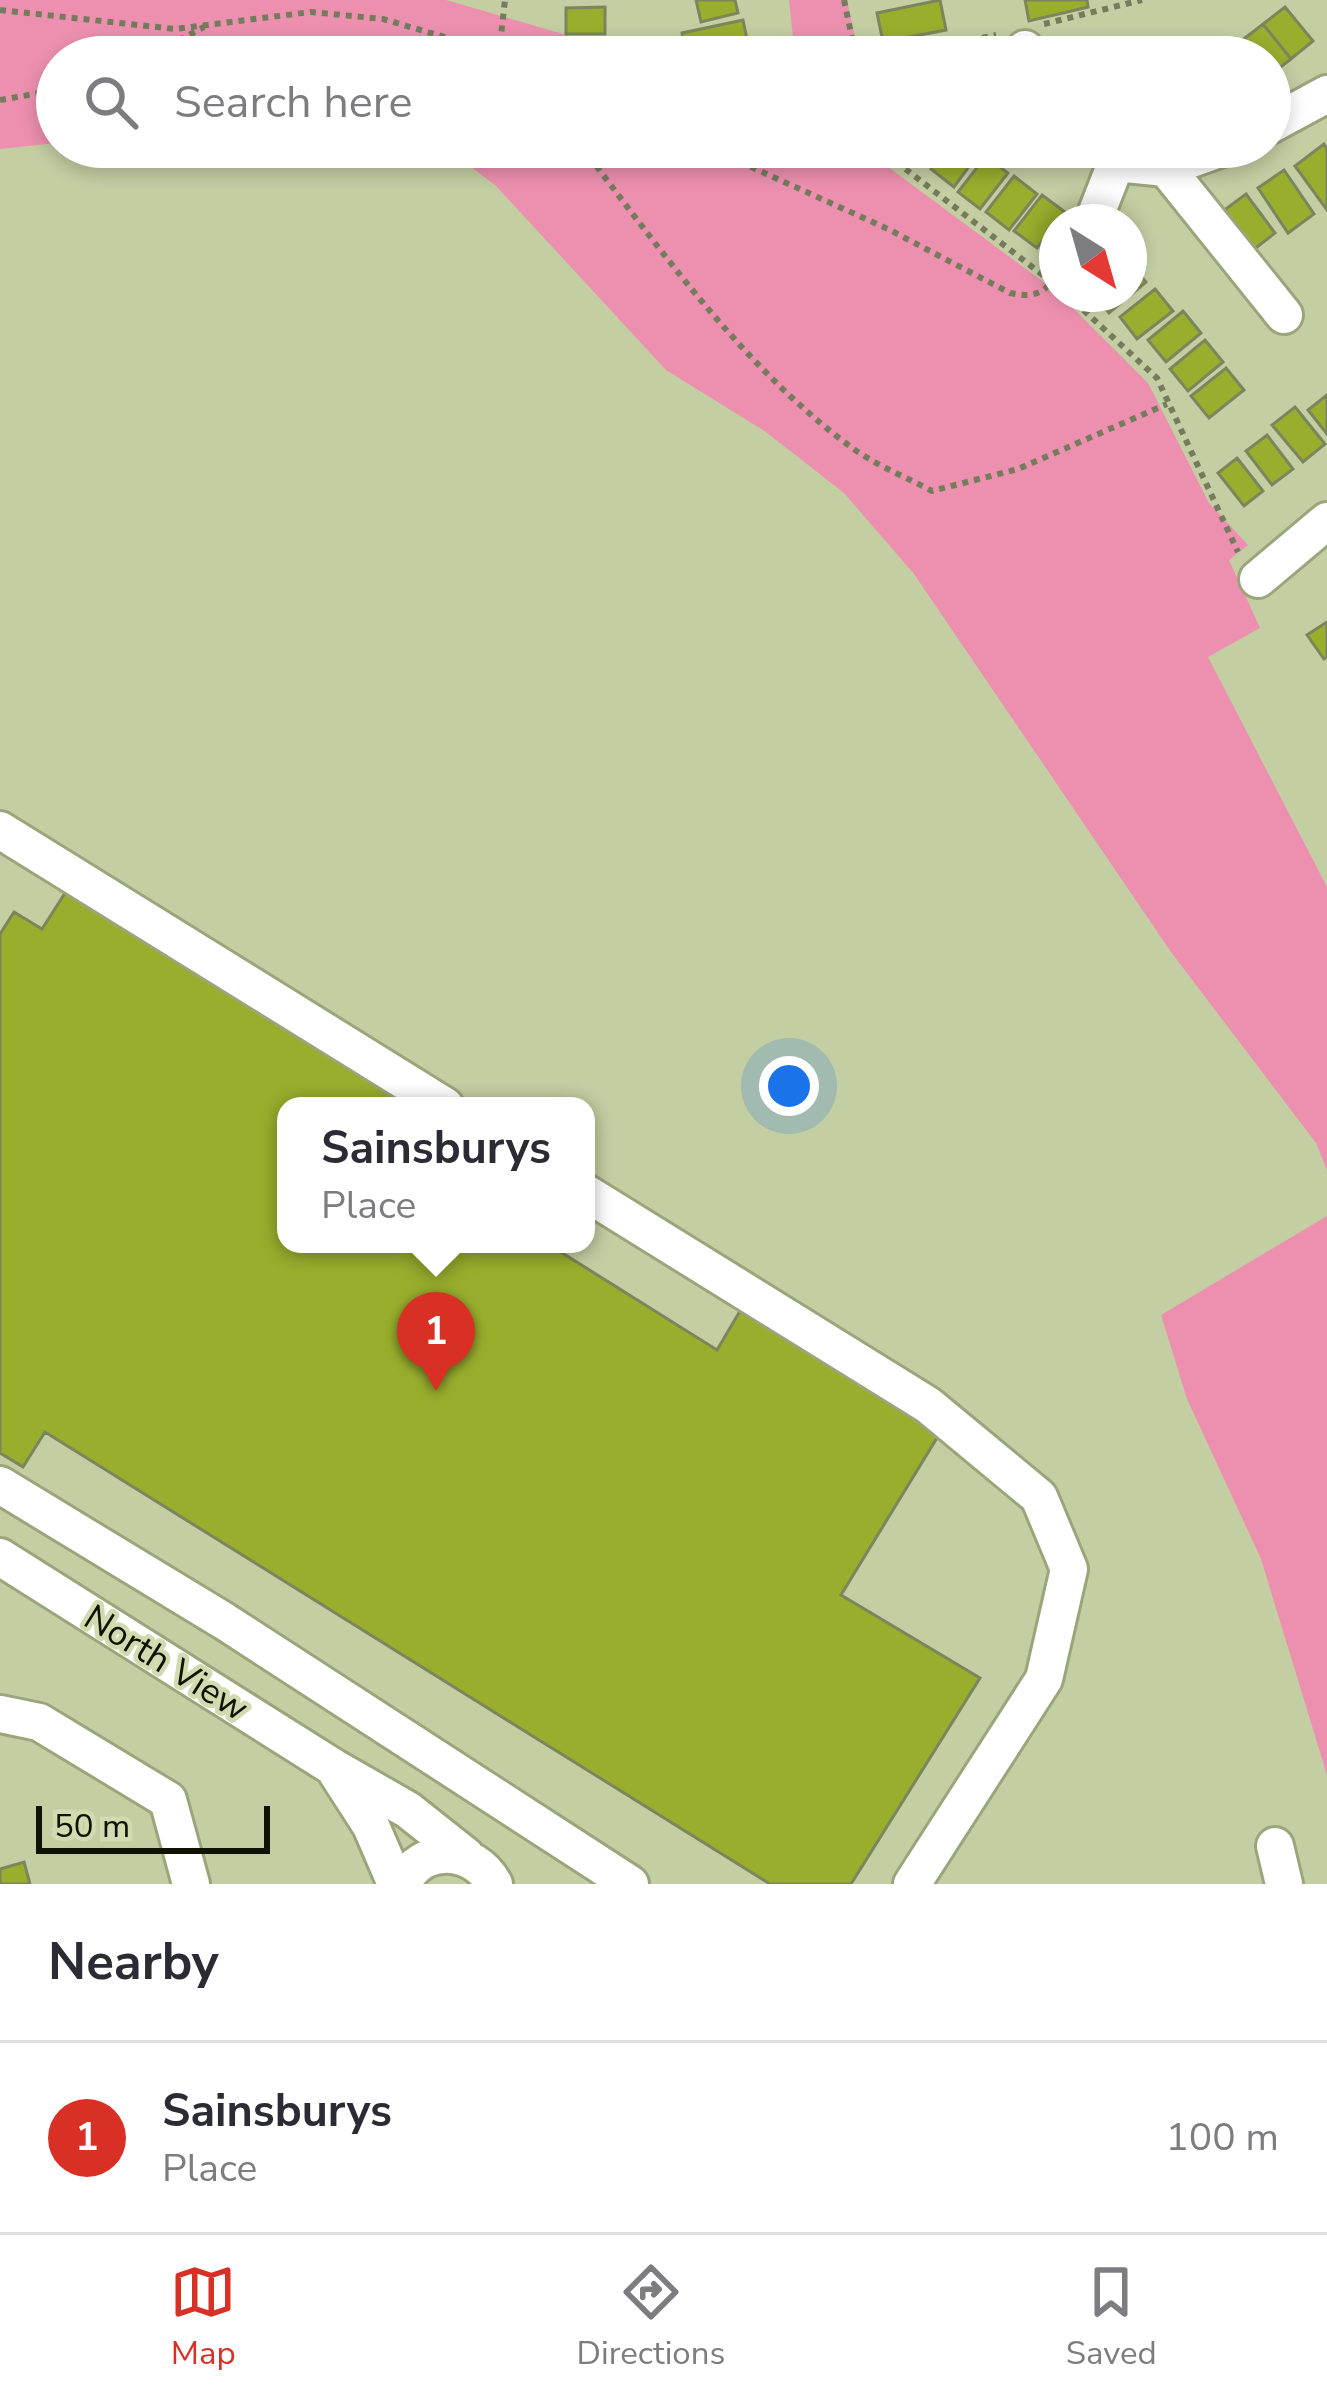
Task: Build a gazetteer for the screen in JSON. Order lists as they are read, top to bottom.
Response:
{
  "streets": {
    "street": ["North View"]
  },
  "scale_bar": "50 m",
  "north": "bottom right",
  "page": {
    "search": "Search here",
    "popup": ["Sainsburys", "Place"],
    "pins": "1",
    "scale": "50 m",
    "heading": "Nearby",
    "list": [
      {
        "mark": "1",
        "name": "Sainsburys",
        "note": "Place",
        "value": "100 m"
      }
    ],
    "nav": ["Map", "Directions", "Saved"]
  }
}
